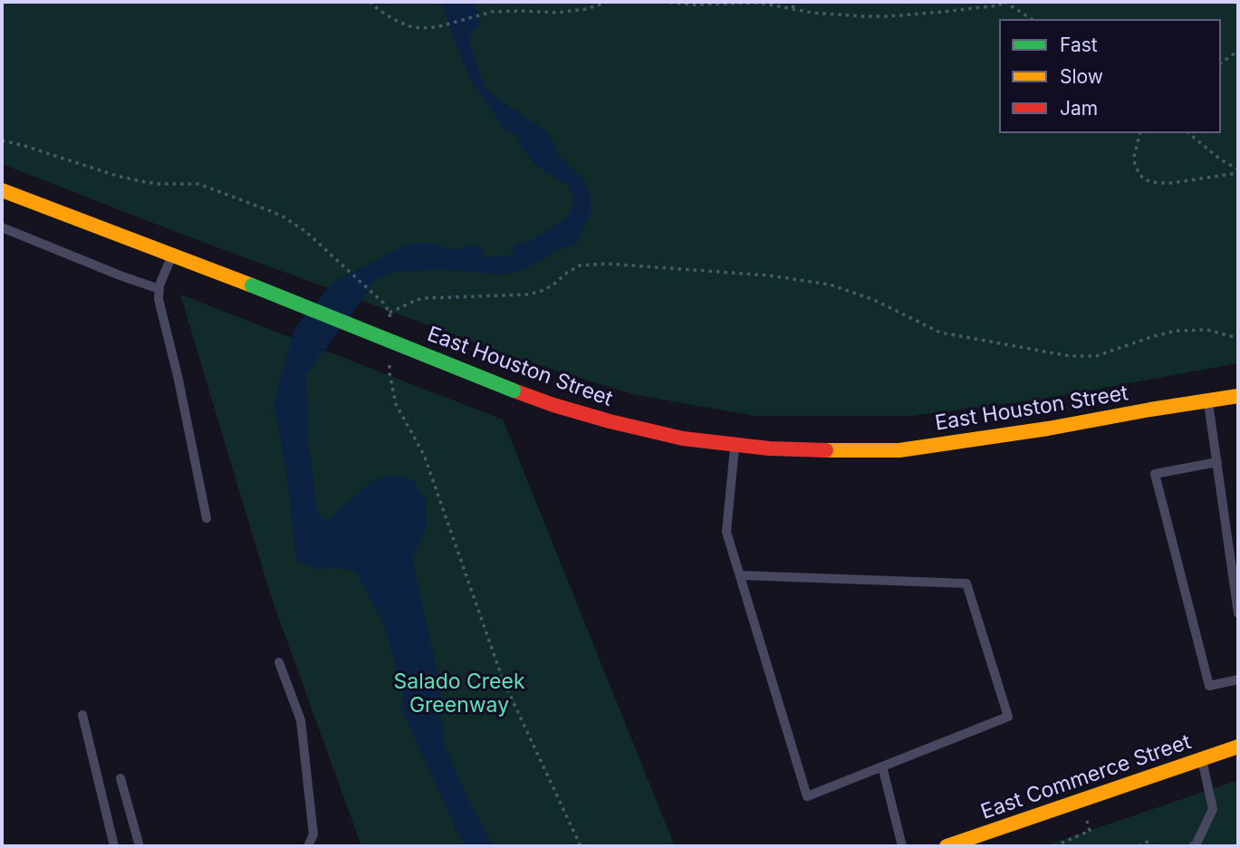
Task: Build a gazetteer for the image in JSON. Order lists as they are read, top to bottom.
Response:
{
  "streets": {
    "main road": ["East Houston Street", "East Commerce Street"]
  },
  "parks": ["Salado Creek Greenway"],
  "legend": ["Fast", "Slow", "Jam"]
}
